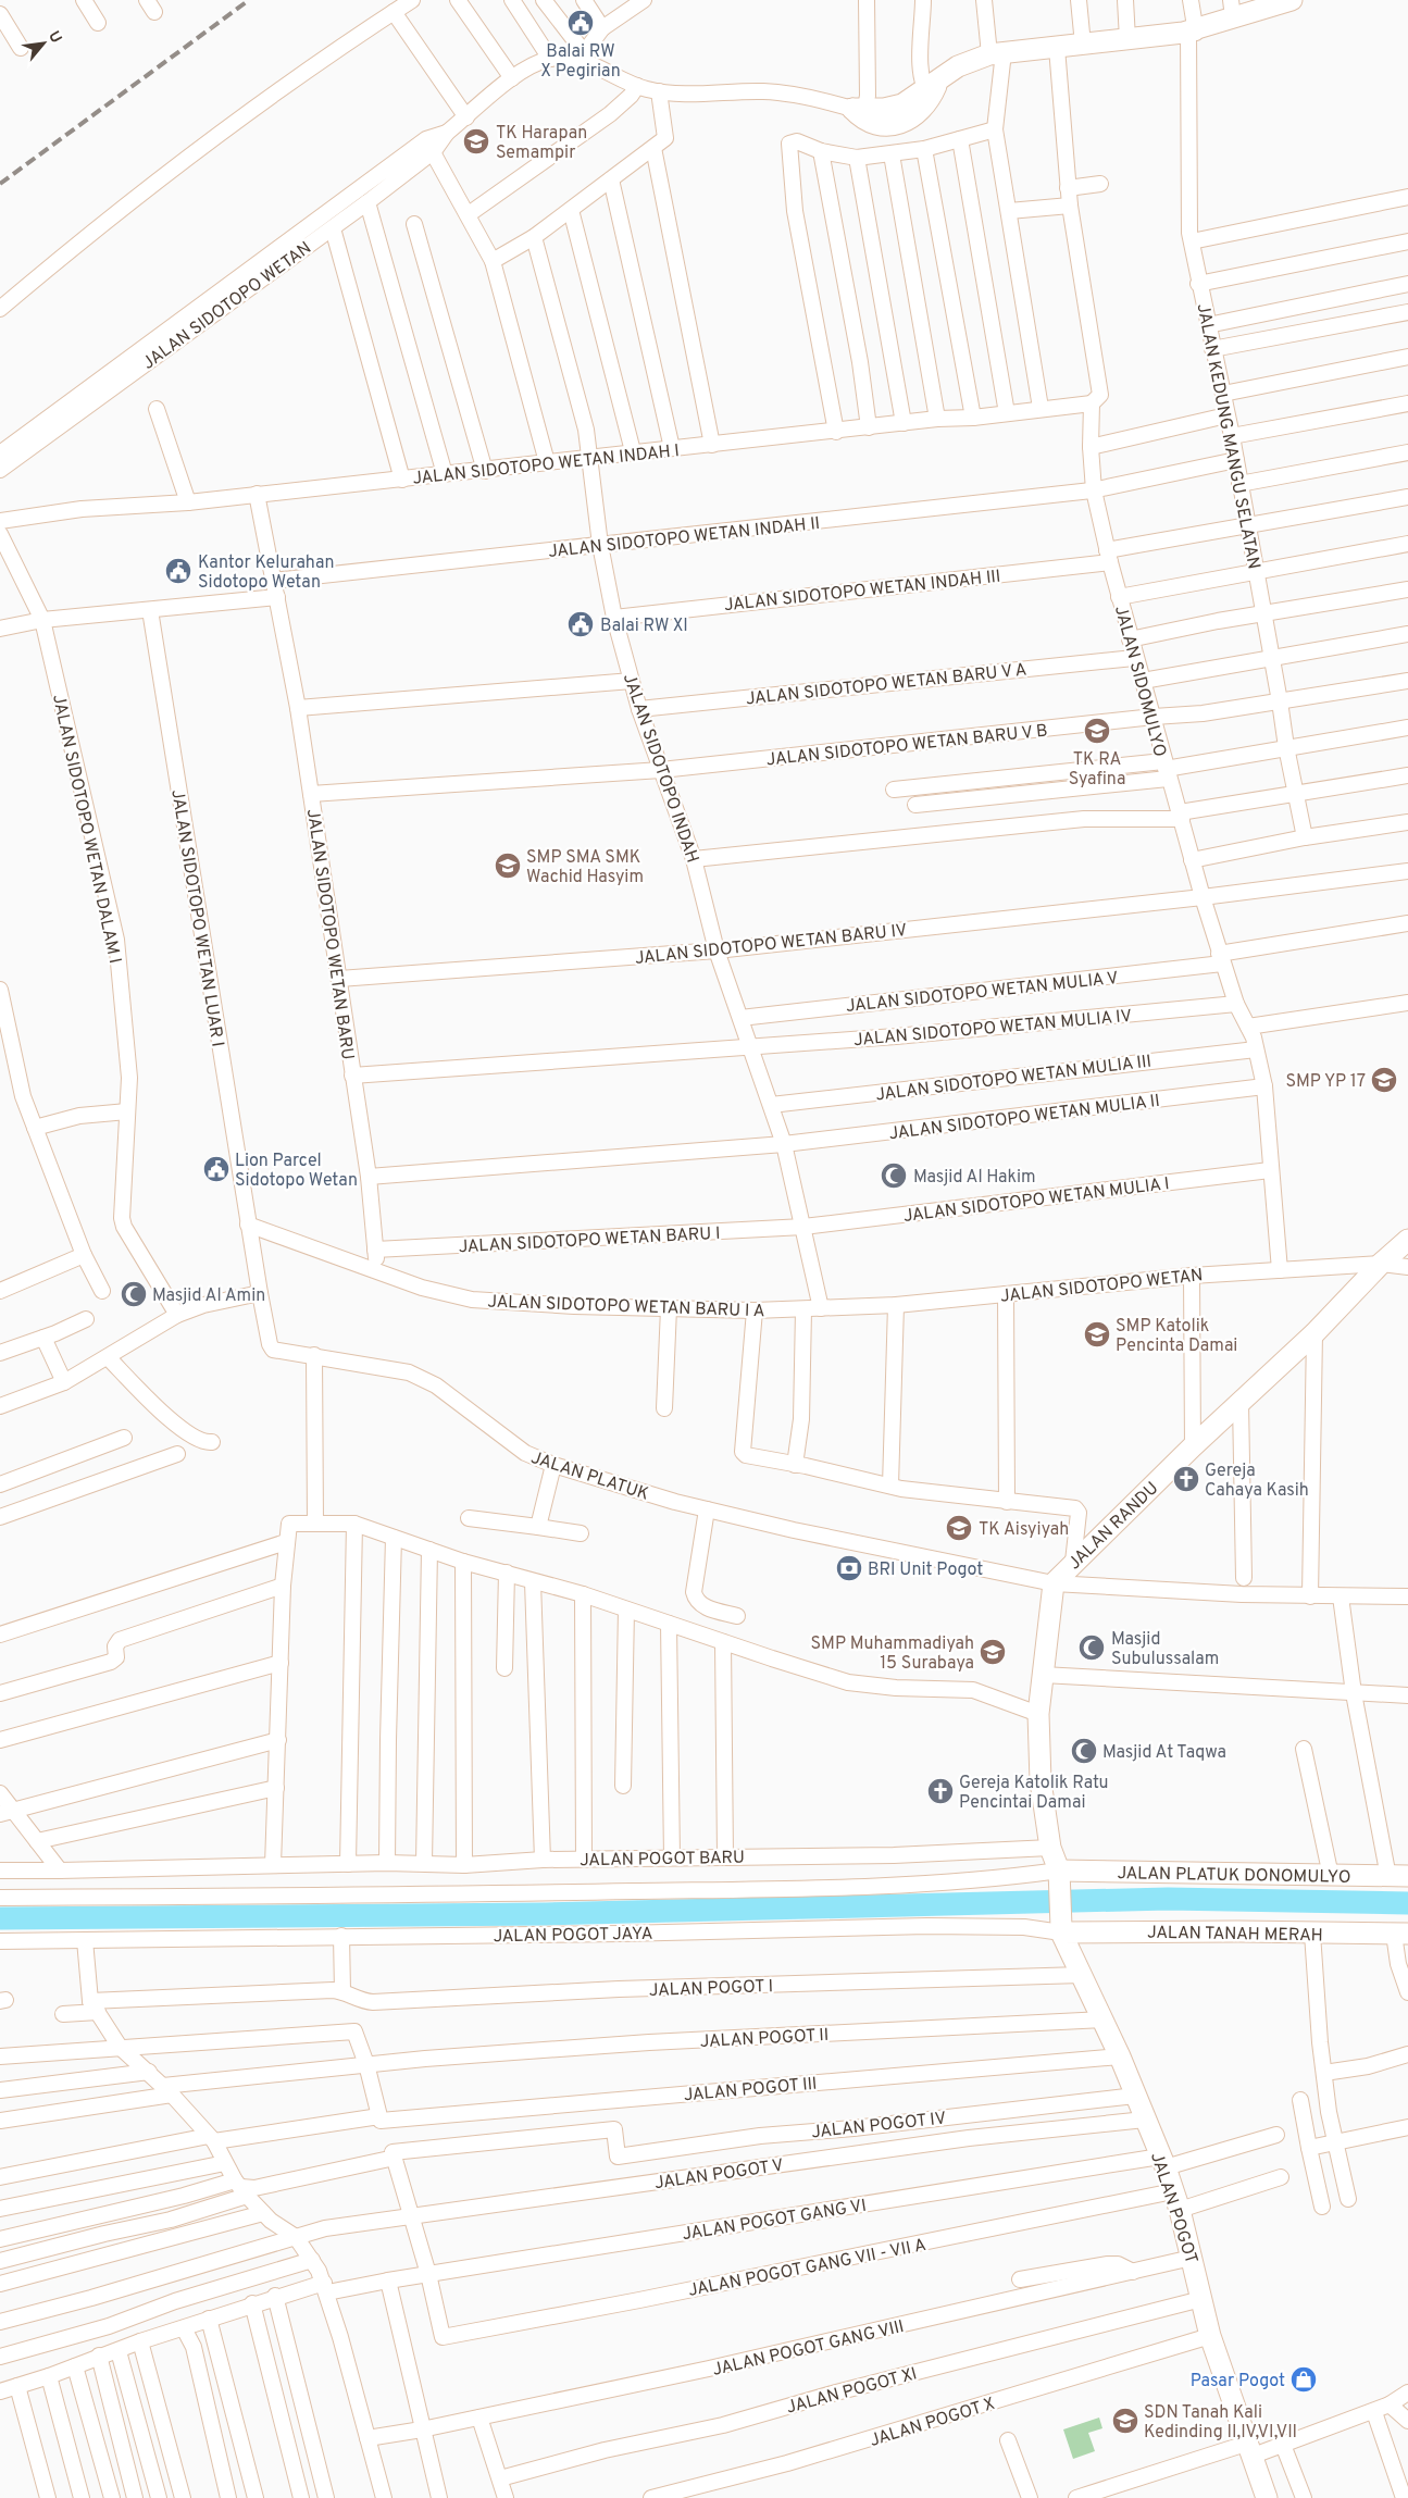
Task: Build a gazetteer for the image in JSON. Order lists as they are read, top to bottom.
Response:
{
  "streets": {
    "street": [
      "JALAN SIDOTOPO WETAN",
      "JALAN KEDUNG MANGU SELATAN",
      "JALAN SIDOTOPO WETAN INDAH I",
      "JALAN SIDOTOPO WETAN INDAH II",
      "JALAN SIDOTOPO WETAN INDAH III",
      "JALAN SIDOMULYO",
      "JALAN SIDOTOPO WETAN BARU V A",
      "JALAN SIDOTOPO WETAN BARU V B",
      "JALAN SIDOTOPO INDAH",
      "JALAN SIDOTOPO WETAN DALAM I",
      "JALAN SIDOTOPO WETAN LUAR I",
      "JALAN SIDOTOPO WETAN BARU",
      "JALAN SIDOTOPO WETAN BARU IV",
      "JALAN SIDOTOPO WETAN MULIA V",
      "JALAN SIDOTOPO WETAN MULIA IV",
      "JALAN SIDOTOPO WETAN MULIA III",
      "JALAN SIDOTOPO WETAN MULIA II",
      "JALAN SIDOTOPO WETAN MULIA I",
      "JALAN SIDOTOPO WETAN BARU I",
      "JALAN SIDOTOPO WETAN BARU I A",
      "JALAN PLATUK",
      "JALAN RANDU",
      "JALAN POGOT BARU",
      "JALAN PLATUK DONOMULYO",
      "JALAN TANAH MERAH",
      "JALAN POGOT JAYA",
      "JALAN POGOT I",
      "JALAN POGOT II",
      "JALAN POGOT III",
      "JALAN POGOT IV",
      "JALAN POGOT V",
      "JALAN POGOT",
      "JALAN POGOT GANG VI",
      "JALAN POGOT GANG VII - VII A",
      "JALAN POGOT GANG VIII",
      "JALAN POGOT XI",
      "JALAN POGOT X"
    ]
  },
  "crossings": [
    ["JALAN SIDOTOPO WETAN", "JALAN SIDOTOPO INDAH"],
    ["JALAN SIDOTOPO WETAN", "JALAN SIDOTOPO WETAN BARU I A"],
    ["JALAN SIDOTOPO WETAN", "JALAN RANDU"],
    ["JALAN KEDUNG MANGU SELATAN", "JALAN SIDOTOPO WETAN INDAH II"],
    ["JALAN KEDUNG MANGU SELATAN", "JALAN SIDOTOPO WETAN INDAH III"],
    ["JALAN KEDUNG MANGU SELATAN", "JALAN SIDOTOPO WETAN BARU V B"],
    ["JALAN SIDOTOPO WETAN INDAH I", "JALAN SIDOMULYO"],
    ["JALAN SIDOTOPO WETAN INDAH I", "JALAN SIDOTOPO INDAH"],
    ["JALAN SIDOTOPO WETAN INDAH I", "JALAN SIDOTOPO WETAN BARU"],
    ["JALAN SIDOTOPO WETAN INDAH II", "JALAN SIDOMULYO"],
    ["JALAN SIDOTOPO WETAN INDAH II", "JALAN SIDOTOPO INDAH"],
    ["JALAN SIDOTOPO WETAN INDAH II", "JALAN SIDOTOPO WETAN BARU"],
    ["JALAN SIDOTOPO WETAN INDAH III", "JALAN SIDOMULYO"],
    ["JALAN SIDOTOPO WETAN INDAH III", "JALAN SIDOTOPO INDAH"],
    ["JALAN SIDOMULYO", "JALAN SIDOTOPO WETAN BARU V A"],
    ["JALAN SIDOMULYO", "JALAN SIDOTOPO WETAN BARU V B"],
    ["JALAN SIDOMULYO", "JALAN SIDOTOPO WETAN BARU IV"],
    ["JALAN SIDOMULYO", "JALAN SIDOTOPO WETAN MULIA V"],
    ["JALAN SIDOTOPO WETAN BARU V A", "JALAN SIDOTOPO INDAH"],
    ["JALAN SIDOTOPO WETAN BARU V B", "JALAN SIDOTOPO INDAH"],
    ["JALAN SIDOTOPO WETAN BARU V B", "JALAN SIDOTOPO WETAN BARU"],
    ["JALAN SIDOTOPO INDAH", "JALAN SIDOTOPO WETAN BARU IV"],
    ["JALAN SIDOTOPO INDAH", "JALAN SIDOTOPO WETAN MULIA V"],
    ["JALAN SIDOTOPO INDAH", "JALAN SIDOTOPO WETAN MULIA IV"],
    ["JALAN SIDOTOPO INDAH", "JALAN SIDOTOPO WETAN MULIA III"],
    ["JALAN SIDOTOPO INDAH", "JALAN SIDOTOPO WETAN MULIA II"],
    ["JALAN SIDOTOPO INDAH", "JALAN SIDOTOPO WETAN MULIA I"],
    ["JALAN SIDOTOPO INDAH", "JALAN SIDOTOPO WETAN BARU I"],
    ["JALAN SIDOTOPO INDAH", "JALAN SIDOTOPO WETAN BARU I A"],
    ["JALAN SIDOTOPO WETAN LUAR I", "JALAN SIDOTOPO WETAN BARU I A"],
    ["JALAN SIDOTOPO WETAN LUAR I", "JALAN PLATUK"],
    ["JALAN SIDOTOPO WETAN BARU", "JALAN SIDOTOPO WETAN BARU IV"],
    ["JALAN SIDOTOPO WETAN BARU", "JALAN SIDOTOPO WETAN MULIA IV"],
    ["JALAN SIDOTOPO WETAN BARU", "JALAN SIDOTOPO WETAN MULIA II"],
    ["JALAN SIDOTOPO WETAN BARU", "JALAN SIDOTOPO WETAN BARU I"],
    ["JALAN SIDOTOPO WETAN BARU", "JALAN SIDOTOPO WETAN BARU I A"],
    ["JALAN SIDOTOPO WETAN MULIA I", "JALAN SIDOTOPO WETAN BARU I"],
    ["JALAN SIDOTOPO WETAN BARU I A", "JALAN PLATUK"],
    ["JALAN PLATUK", "JALAN RANDU"],
    ["JALAN RANDU", "JALAN POGOT BARU"],
    ["JALAN RANDU", "JALAN PLATUK DONOMULYO"],
    ["JALAN RANDU", "JALAN TANAH MERAH"],
    ["JALAN RANDU", "JALAN POGOT JAYA"],
    ["JALAN RANDU", "JALAN POGOT"],
    ["JALAN TANAH MERAH", "JALAN POGOT JAYA"],
    ["JALAN TANAH MERAH", "JALAN POGOT"],
    ["JALAN POGOT JAYA", "JALAN POGOT"],
    ["JALAN POGOT I", "JALAN POGOT"],
    ["JALAN POGOT II", "JALAN POGOT"],
    ["JALAN POGOT III", "JALAN POGOT"],
    ["JALAN POGOT IV", "JALAN POGOT"],
    ["JALAN POGOT V", "JALAN POGOT"],
    ["JALAN POGOT", "JALAN POGOT GANG VI"],
    ["JALAN POGOT", "JALAN POGOT GANG VII - VII A"],
    ["JALAN POGOT", "JALAN POGOT GANG VIII"],
    ["JALAN POGOT", "JALAN POGOT XI"],
    ["JALAN POGOT", "JALAN POGOT X"],
    ["JALAN POGOT GANG VI", "JALAN POGOT GANG VII - VII A"]
  ],
  "places": {
    "public building": [
      "Balai RW X Pegirian",
      "Kantor Kelurahan Sidotopo Wetan",
      "Balai RW XI",
      "Lion Parcel Sidotopo Wetan"
    ],
    "school or university": [
      "TK Harapan Semampir",
      "TK RA Syafina",
      "SMP SMA SMK Wachid Hasyim",
      "SMP YP 17",
      "SMP Katolik Pencinta Damai",
      "TK Aisyiyah",
      "SMP Muhammadiyah 15 Surabaya",
      "SDN Tanah Kali Kedinding II,IV,VI,VII"
    ],
    "mosque": [
      "Masjid Al Hakim",
      "Masjid Al Amin",
      "Masjid Subulussalam",
      "Masjid At Taqwa"
    ],
    "church": ["Gereja Cahaya Kasih", "Gereja Katolik Ratu Pencintai Damai"],
    "bank": ["BRI Unit Pogot"],
    "shop": ["Pasar Pogot"]
  },
  "north": "top right"
}
